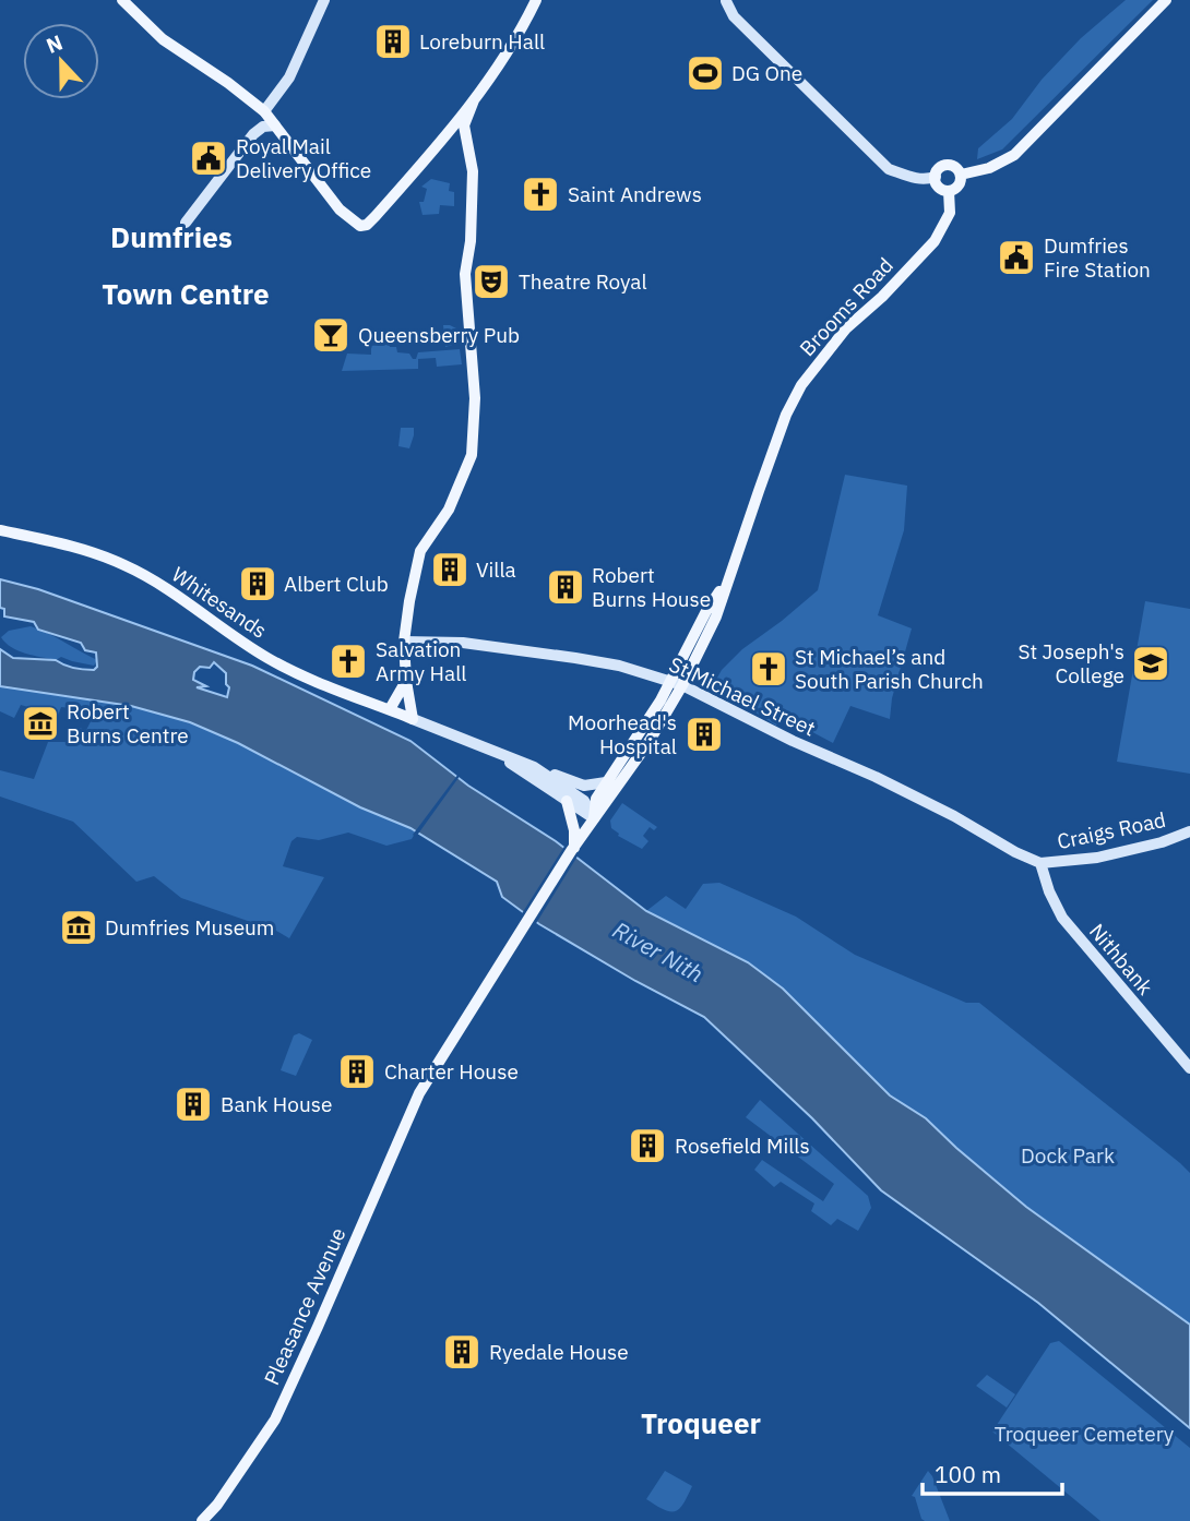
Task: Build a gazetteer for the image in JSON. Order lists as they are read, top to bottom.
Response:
{
  "streets": {
    "main road": ["Brooms Road", "Whitesands", "Pleasance Avenue"],
    "street": ["St Michael Street", "Craigs Road", "Nithbank"]
  },
  "crossings": [
    ["Brooms Road", "St Michael Street"],
    ["Brooms Road", "Pleasance Avenue"],
    ["St Michael Street", "Craigs Road"],
    ["St Michael Street", "Nithbank"],
    ["Craigs Road", "Nithbank"]
  ],
  "districts": ["Dumfries", "Town Centre", "Troqueer"],
  "water": ["River Nith"],
  "parks": ["Dock Park", "Troqueer Cemetery"],
  "places": {
    "building": [
      "Loreburn Hall",
      "Villa",
      "Albert Club",
      "Robert Burns House",
      "Moorhead's Hospital",
      "Charter House",
      "Bank House",
      "Rosefield Mills",
      "Ryedale House"
    ],
    "sports": ["DG One"],
    "public building": ["Royal Mail Delivery Office", "Dumfries Fire Station"],
    "church": ["Saint Andrews", "Salvation Army Hall", "St Michael’s and South Parish Church"],
    "theatre": ["Theatre Royal"],
    "bar": ["Queensberry Pub"],
    "school or university": ["St Joseph's College"],
    "museum": ["Robert Burns Centre", "Dumfries Museum"]
  },
  "scale_bar": "100 m",
  "north": "top"
}
